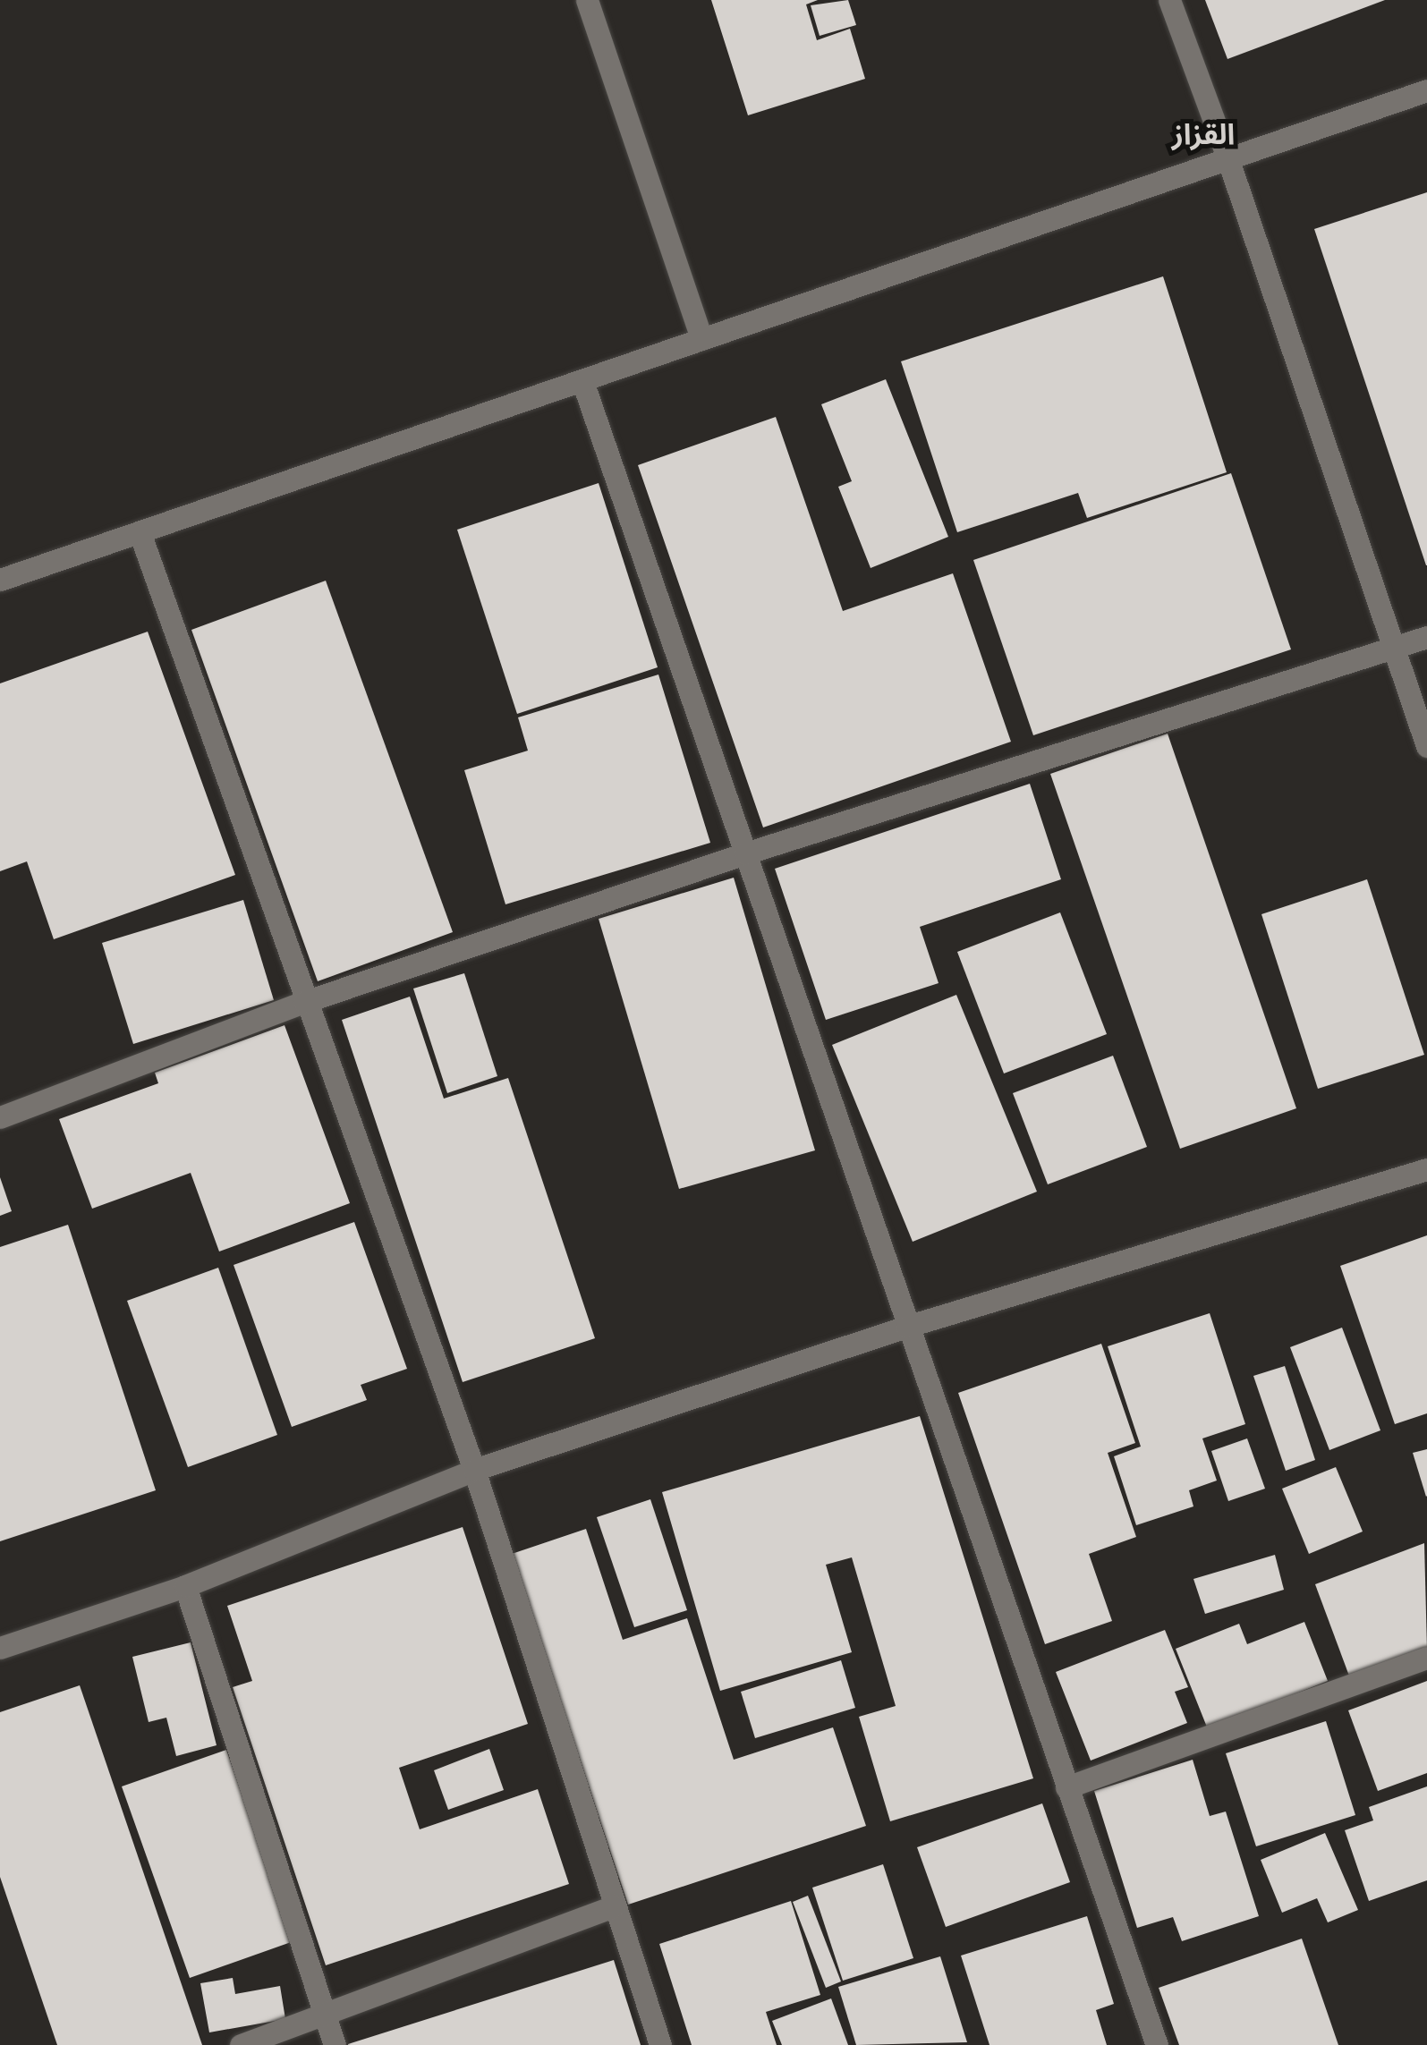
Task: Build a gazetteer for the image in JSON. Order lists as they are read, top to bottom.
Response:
{
  "districts": ["القزاز"]
}
